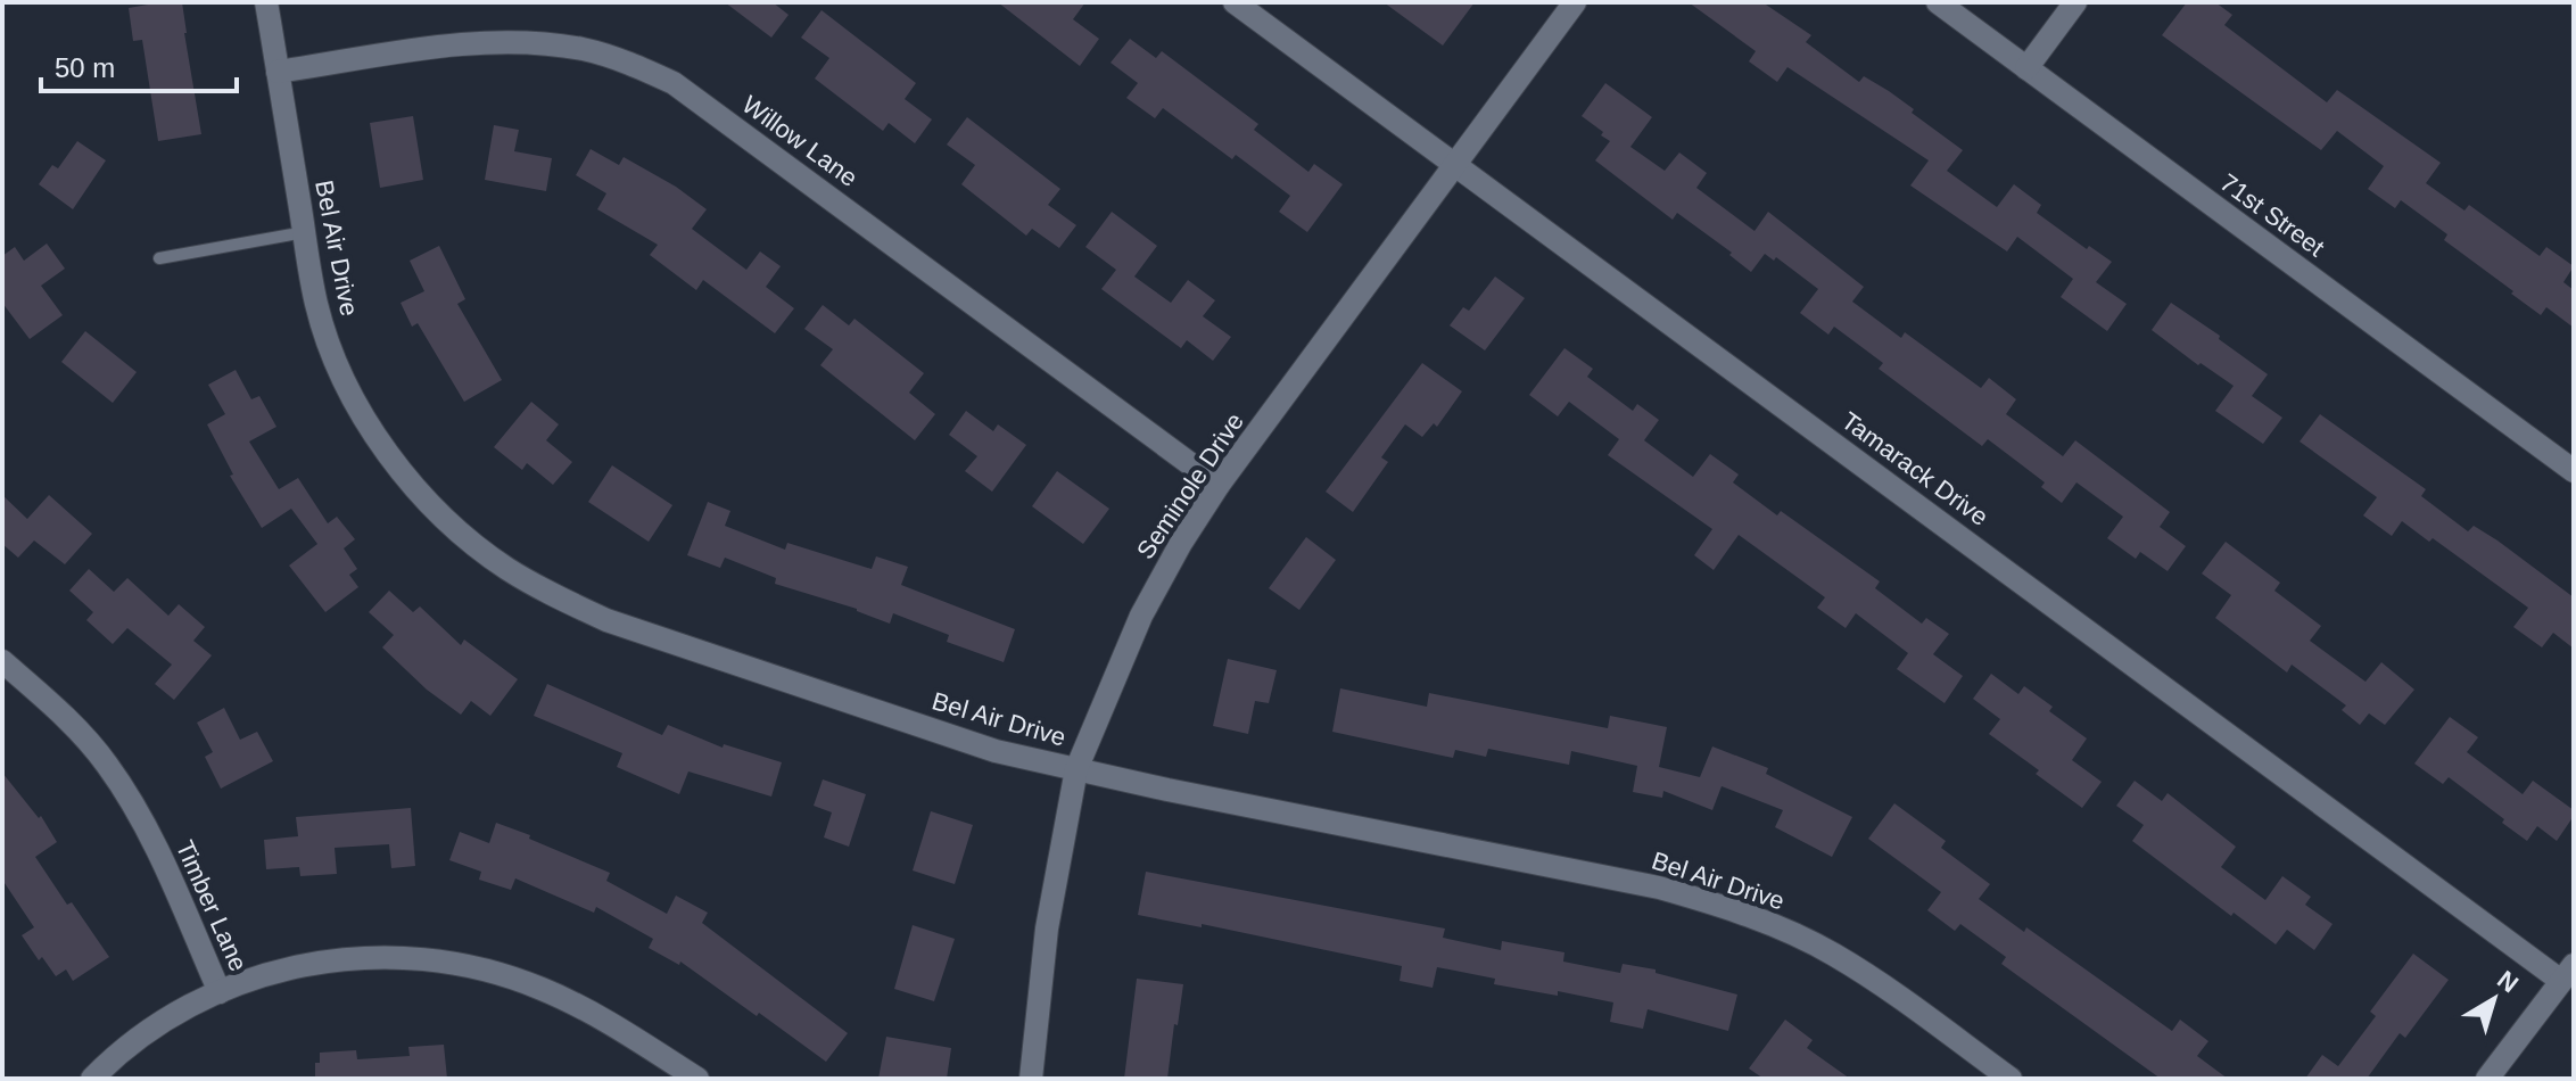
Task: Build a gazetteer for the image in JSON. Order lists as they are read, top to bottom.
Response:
{
  "streets": {
    "street": [
      "Willow Lane",
      "71st Street",
      "Bel Air Drive",
      "Tamarack Drive",
      "Seminole Drive",
      "Timber Lane"
    ]
  },
  "crossings": [
    ["Willow Lane", "Bel Air Drive"],
    ["Willow Lane", "Seminole Drive"],
    ["Bel Air Drive", "Seminole Drive"],
    ["Tamarack Drive", "Seminole Drive"]
  ],
  "scale_bar": "50 m",
  "north": "top right"
}
